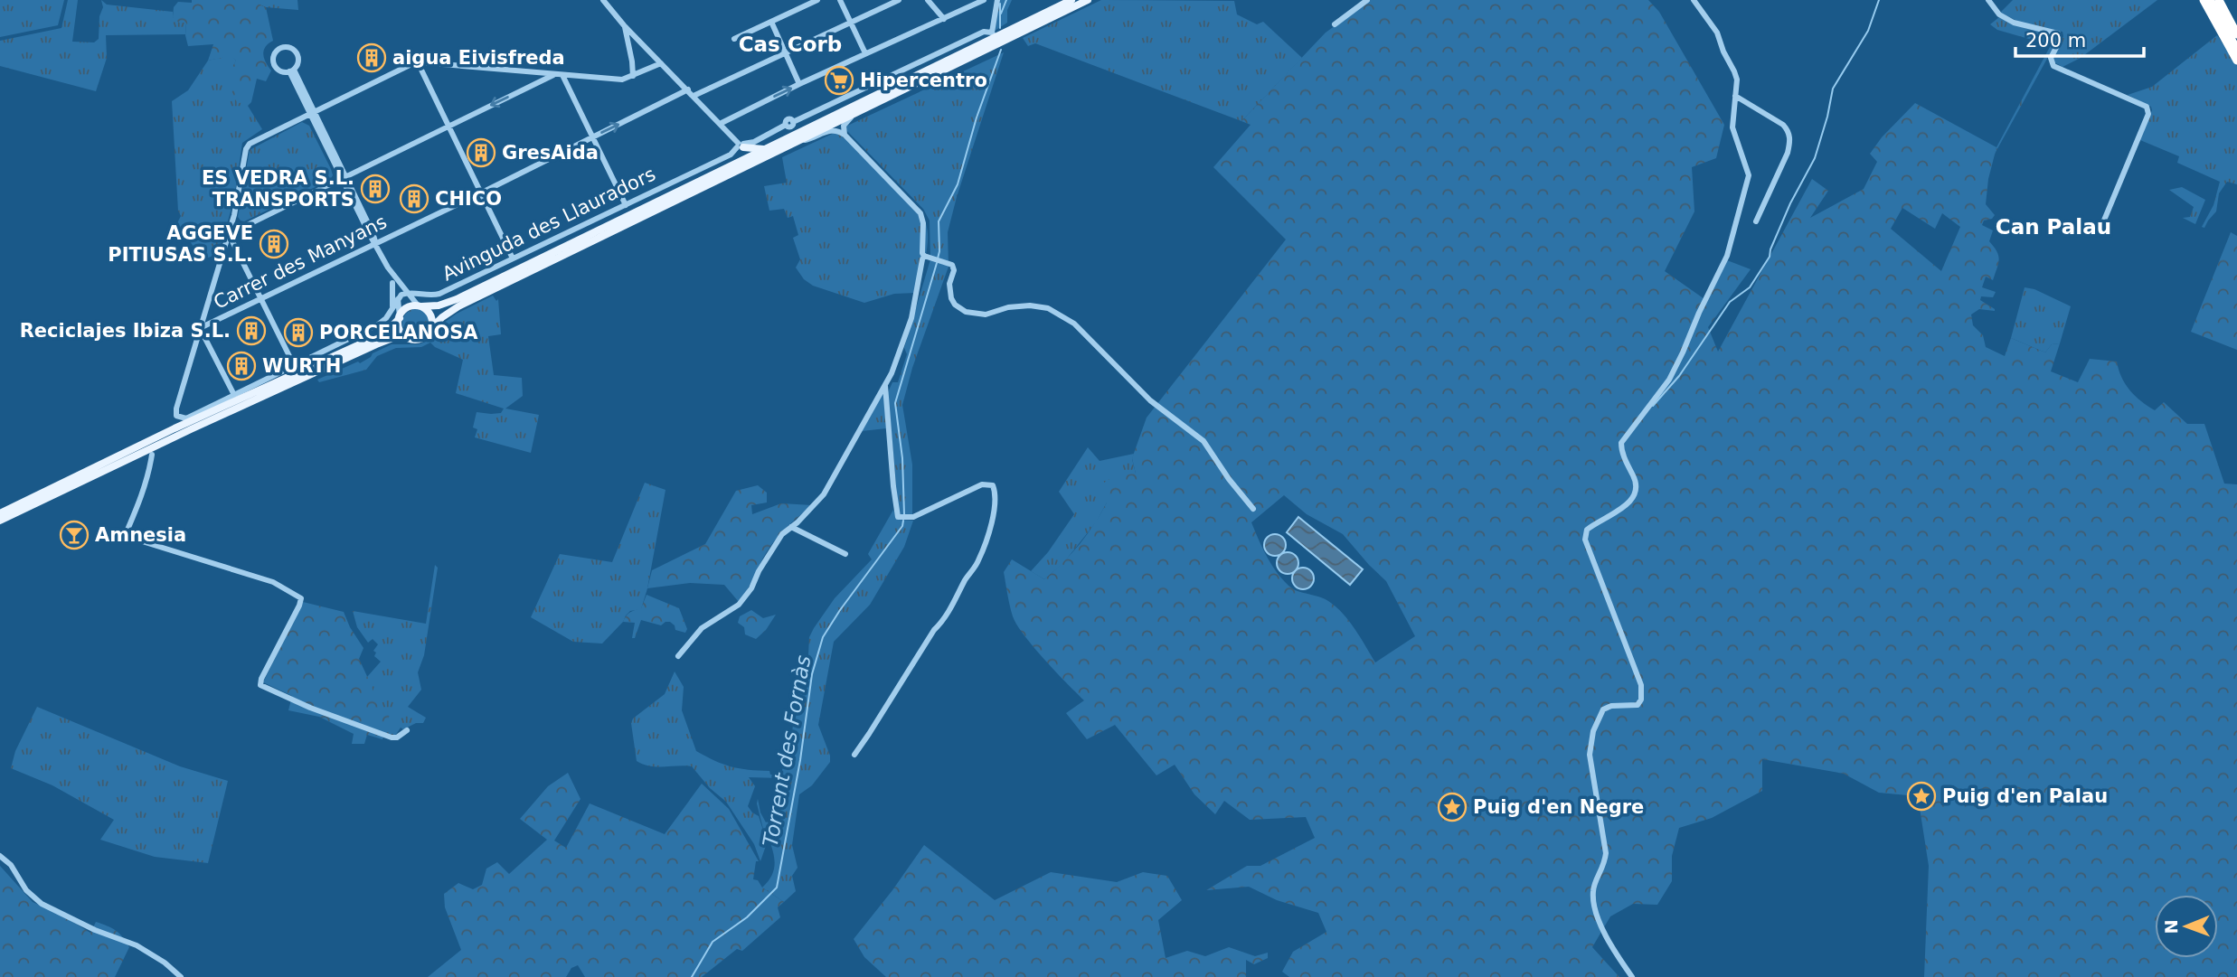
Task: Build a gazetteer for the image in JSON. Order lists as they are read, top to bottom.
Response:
{
  "streets": {
    "street": ["Avinguda des Llauradors", "Carrer des Manyans"]
  },
  "districts": ["Cas Corb", "Can Palau"],
  "water": ["Torrent des Fornàs"],
  "places": {
    "building": [
      "aigua Eivisfreda",
      "GresAida",
      "ES VEDRA S.L. TRANSPORTS",
      "CHICO",
      "AGGEVE PITIUSAS S.L.",
      "Reciclajes Ibiza S.L.",
      "PORCELANOSA",
      "WURTH"
    ],
    "supermarket": ["Hipercentro"],
    "bar": ["Amnesia"],
    "place": ["Puig d'en Palau", "Puig d'en Negre"]
  },
  "scale_bar": "200 m",
  "north": "left"
}
